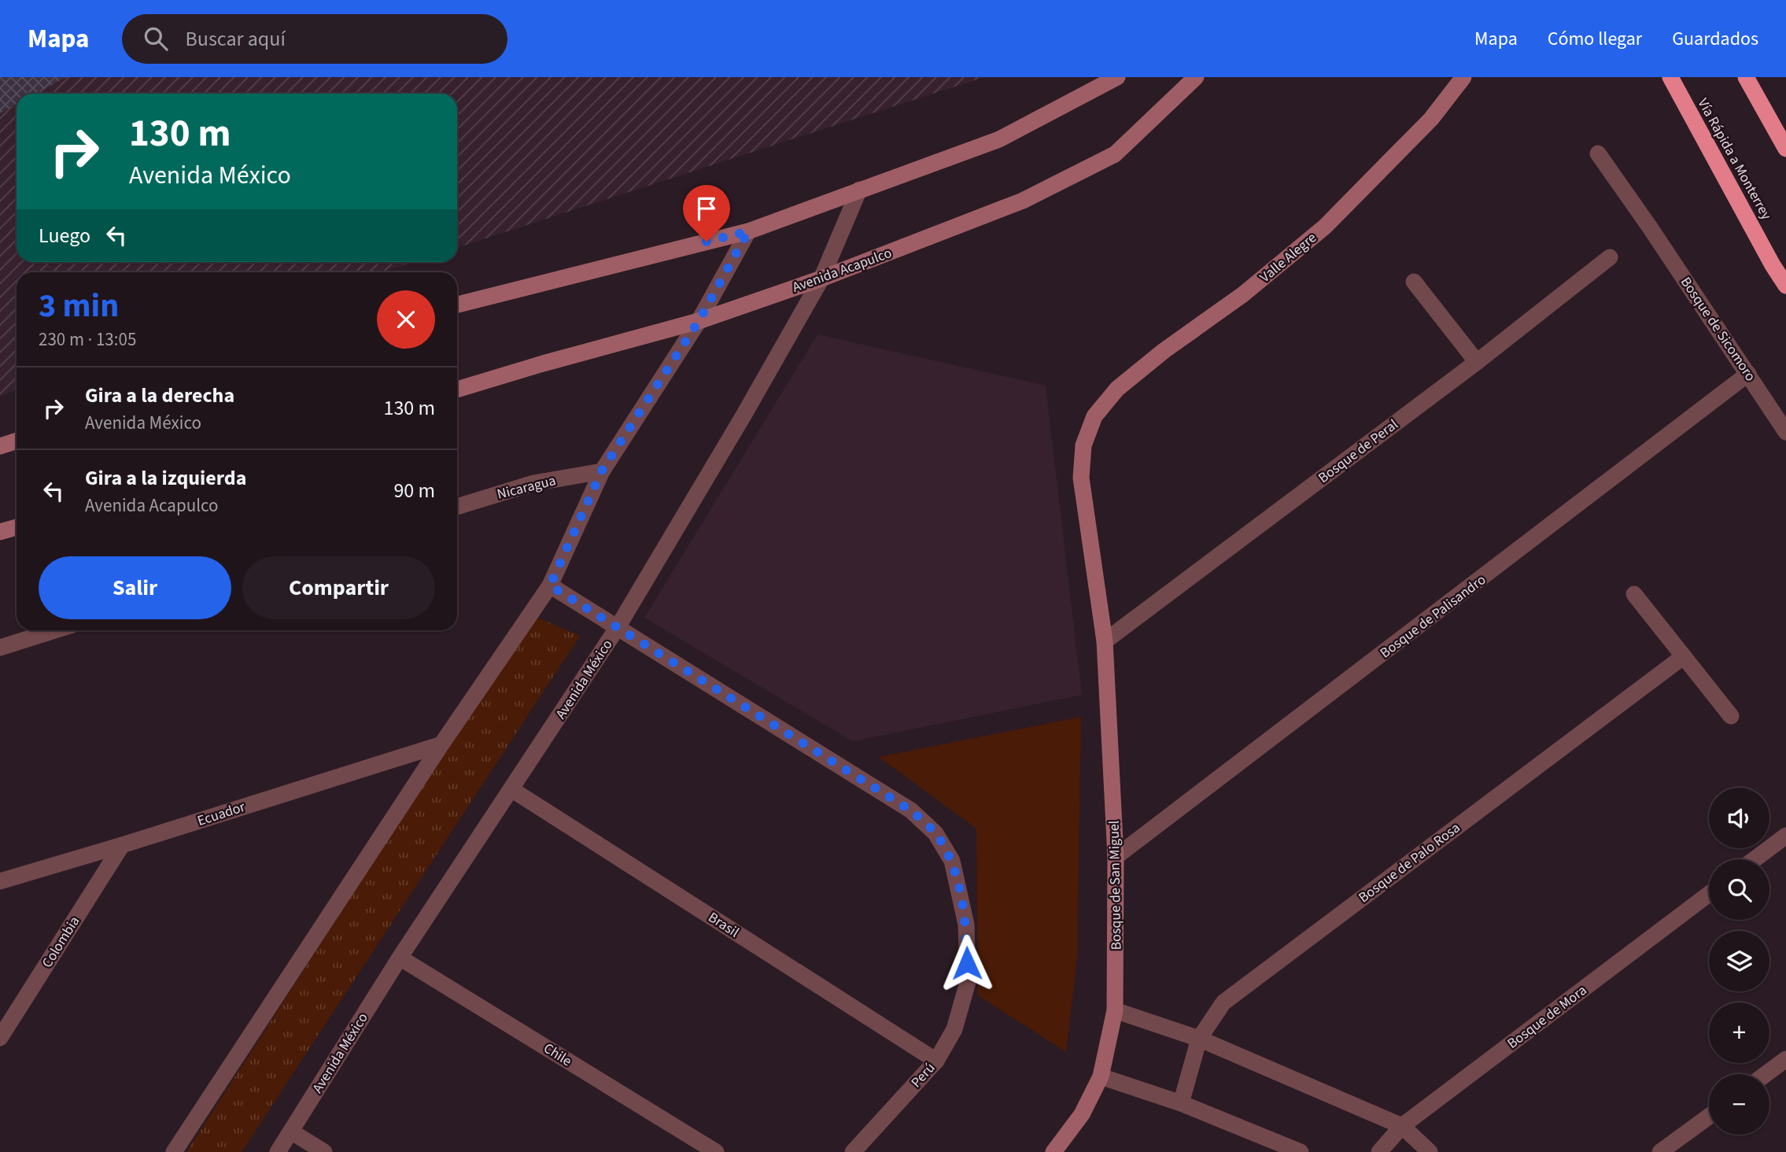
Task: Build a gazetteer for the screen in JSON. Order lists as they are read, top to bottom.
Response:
{
  "streets": {
    "highway": ["Vía Rápida a Monterrey"],
    "street": [
      "Valle Alegre",
      "Avenida Acapulco",
      "Bosque de Sicomoro",
      "Bosque de Peral",
      "Nicaragua",
      "Bosque de Palisandro",
      "Avenida México",
      "Ecuador",
      "Bosque de Palo Rosa",
      "Bosque de San Miguel",
      "Brasil",
      "Colombia",
      "Bosque de Mora",
      "Chile",
      "Perú"
    ]
  },
  "crossings": [
    ["Valle Alegre", "Bosque de San Miguel"],
    ["Avenida Acapulco", "Avenida México"],
    ["Bosque de Sicomoro", "Bosque de Palisandro"],
    ["Bosque de Peral", "Bosque de San Miguel"],
    ["Bosque de Palisandro", "Bosque de San Miguel"],
    ["Avenida México", "Brasil"],
    ["Avenida México", "Chile"],
    ["Avenida México", "Perú"],
    ["Ecuador", "Colombia"],
    ["Brasil", "Perú"]
  ],
  "page": {
    "header": "Mapa",
    "search": "Buscar aquí",
    "nav": ["Mapa", "Cómo llegar", "Guardados"],
    "turn": ["130 m", "Avenida México"],
    "then": "Luego",
    "heading": ["3 min", "230 m · 13:05"],
    "list": [
      {
        "name": "Gira a la derecha",
        "note": "Avenida México",
        "value": "130 m"
      },
      {
        "name": "Gira a la izquierda",
        "note": "Avenida Acapulco",
        "value": "90 m"
      }
    ],
    "buttons": ["Salir", "Compartir"],
    "map_buttons": ["+", "−"]
  }
}
